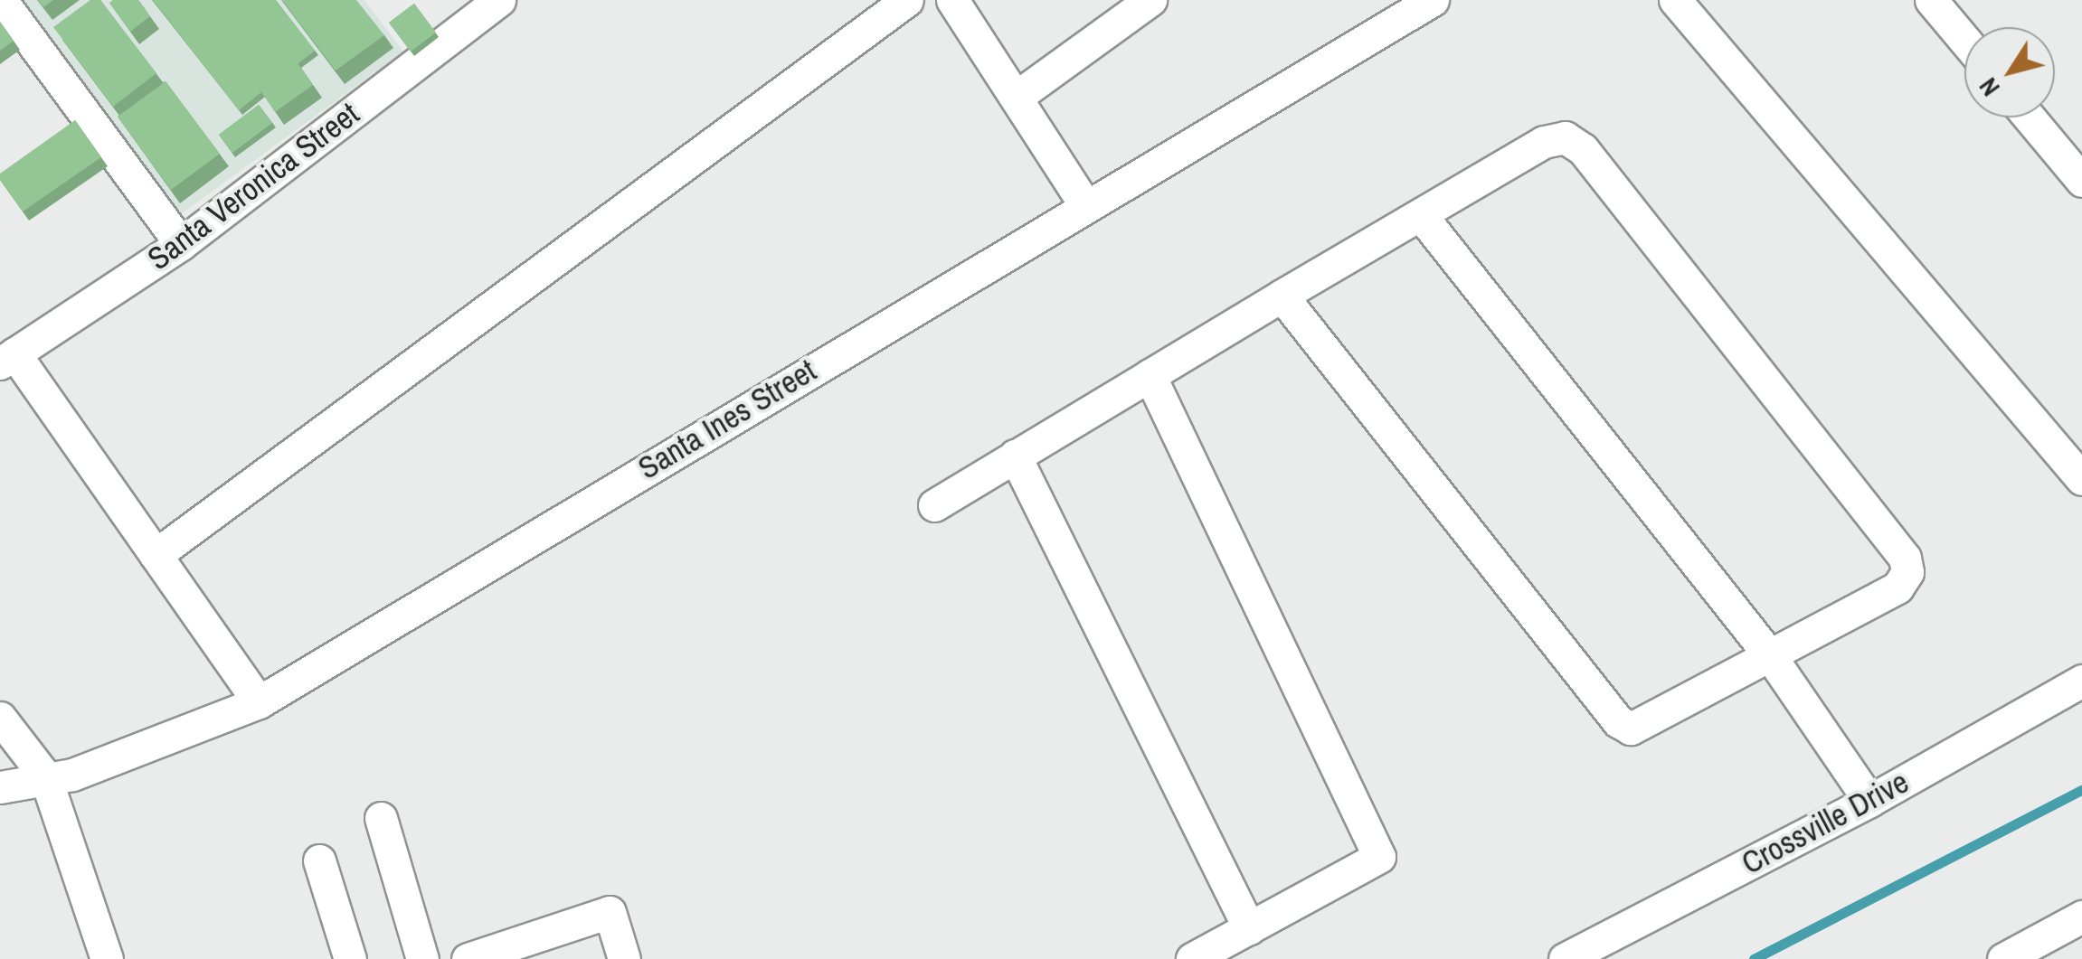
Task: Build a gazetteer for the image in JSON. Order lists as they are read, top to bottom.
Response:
{
  "streets": {
    "street": ["Santa Veronica Street", "Santa Ines Street", "Crossville Drive"]
  },
  "north": "bottom left"
}
